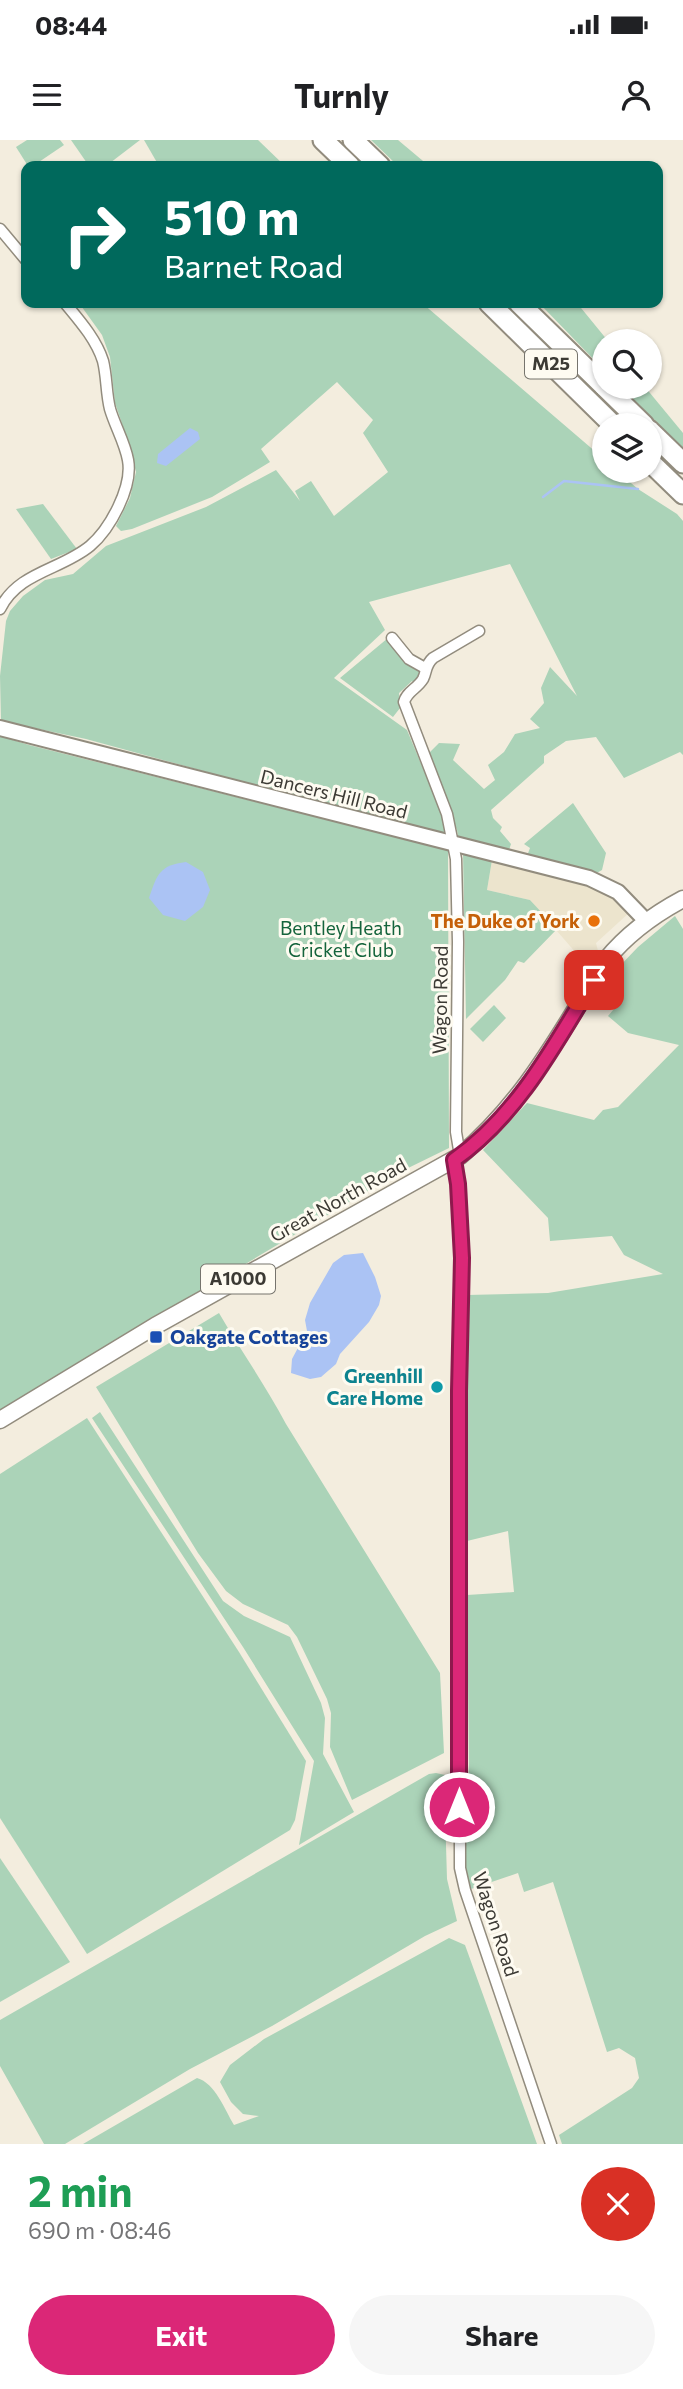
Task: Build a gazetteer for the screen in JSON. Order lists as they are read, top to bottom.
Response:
{
  "streets": {
    "highway": ["M25"],
    "main road": ["Great North Road", "A1000"],
    "street": ["Dancers Hill Road", "Wagon Road"]
  },
  "crossings": [
    ["Dancers Hill Road", "Wagon Road"],
    ["Dancers Hill Road", "Great North Road"],
    ["Dancers Hill Road", "A1000"],
    ["Wagon Road", "Great North Road"],
    ["Great North Road", "A1000"]
  ],
  "parks": ["Bentley Heath Cricket Club"],
  "places": {
    "other": ["The Duke of York", "Greenhill Care Home"],
    "transit": ["Oakgate Cottages"]
  },
  "page": {
    "status": "08:44",
    "header": "Turnly",
    "turn": ["510 m", "Barnet Road"],
    "heading": ["2 min", "690 m · 08:46"],
    "buttons": ["Exit", "Share"]
  }
}
